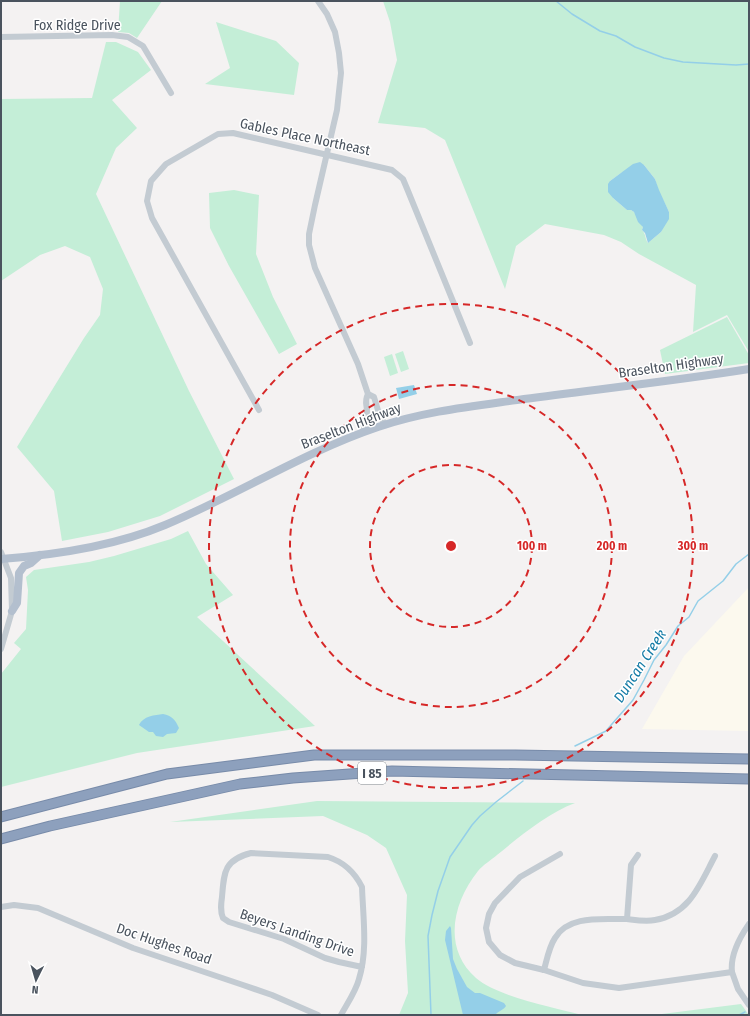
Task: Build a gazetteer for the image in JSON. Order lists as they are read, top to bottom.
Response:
{
  "streets": {
    "highway": ["I 85"],
    "main road": ["Braselton Highway"],
    "street": [
      "Fox Ridge Drive",
      "Gables Place Northeast",
      "Beyers Landing Drive",
      "Doc Hughes Road"
    ]
  },
  "water": ["Duncan Creek"],
  "north": "bottom",
  "rings": ["100 m", "200 m", "300 m"]
}
